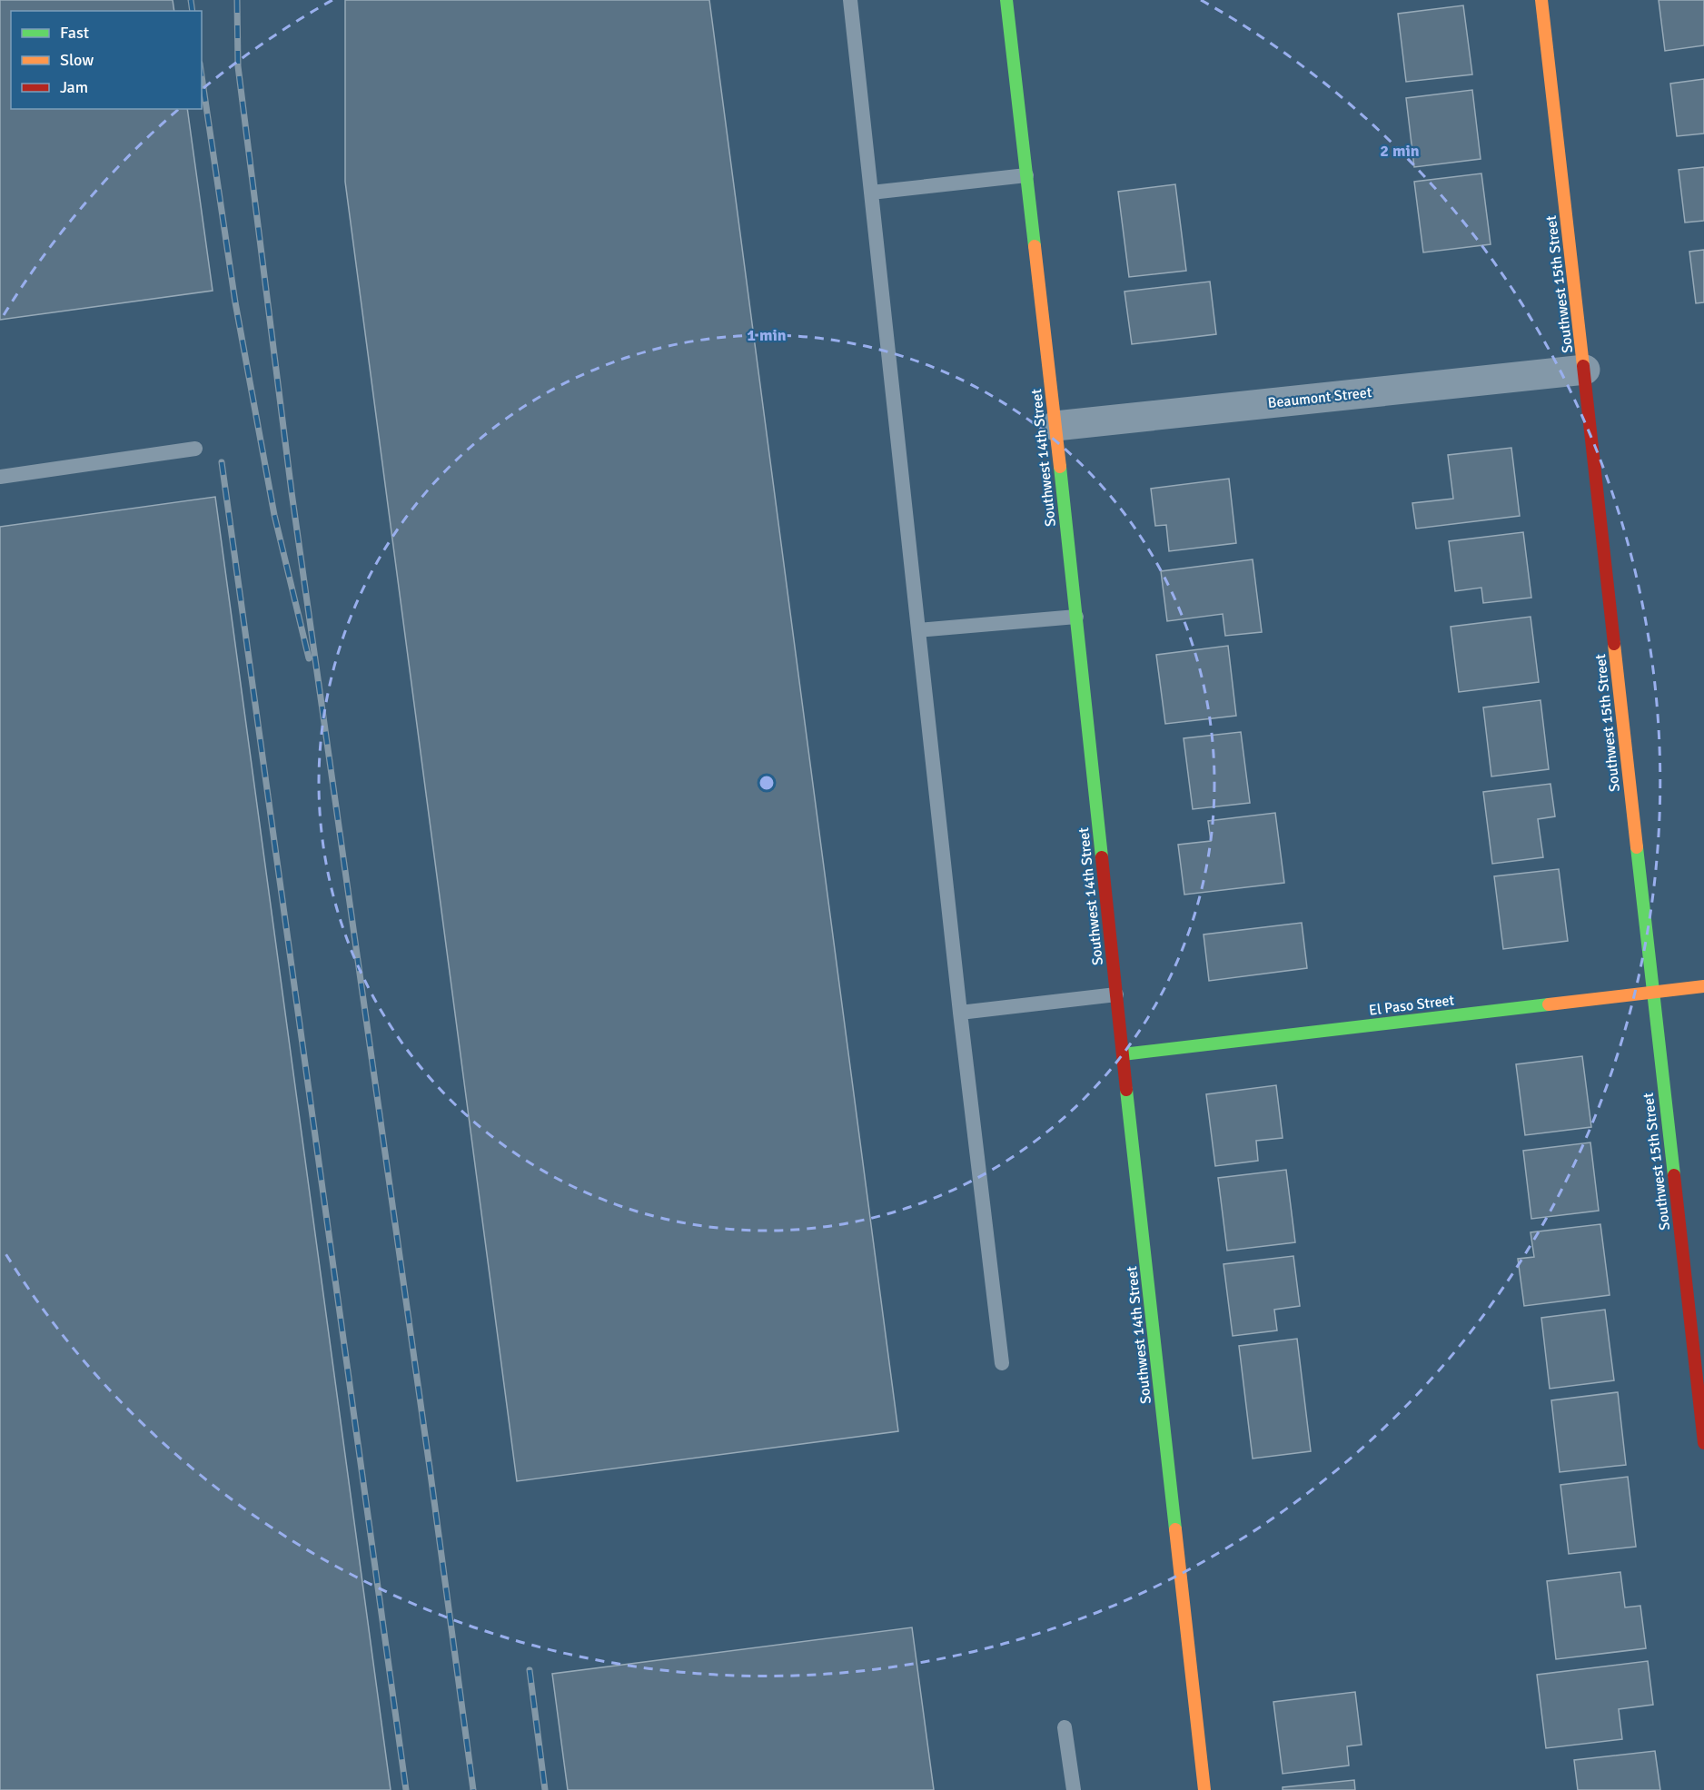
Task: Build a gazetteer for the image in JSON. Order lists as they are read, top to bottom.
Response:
{
  "streets": {
    "street": [
      "Southwest 15th Street",
      "Beaumont Street",
      "Southwest 14th Street",
      "El Paso Street"
    ]
  },
  "crossings": [
    ["Southwest 15th Street", "Beaumont Street"],
    ["Southwest 15th Street", "El Paso Street"],
    ["Beaumont Street", "Southwest 14th Street"],
    ["Southwest 14th Street", "El Paso Street"]
  ],
  "legend": ["Fast", "Slow", "Jam"],
  "rings": ["2 min", "1 min"]
}
